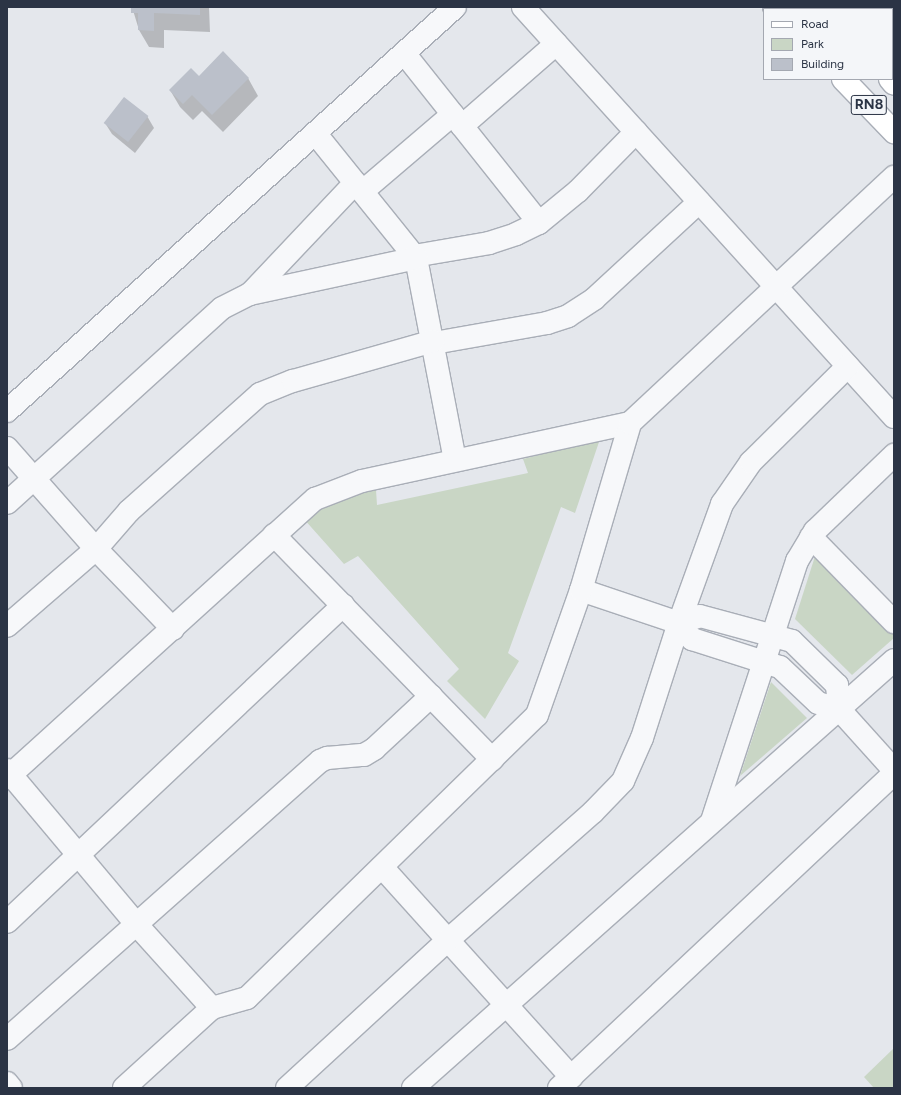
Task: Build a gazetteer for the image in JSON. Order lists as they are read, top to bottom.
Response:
{
  "streets": {
    "main road": ["RN8"]
  },
  "legend": ["Road", "Park", "Building"]
}
